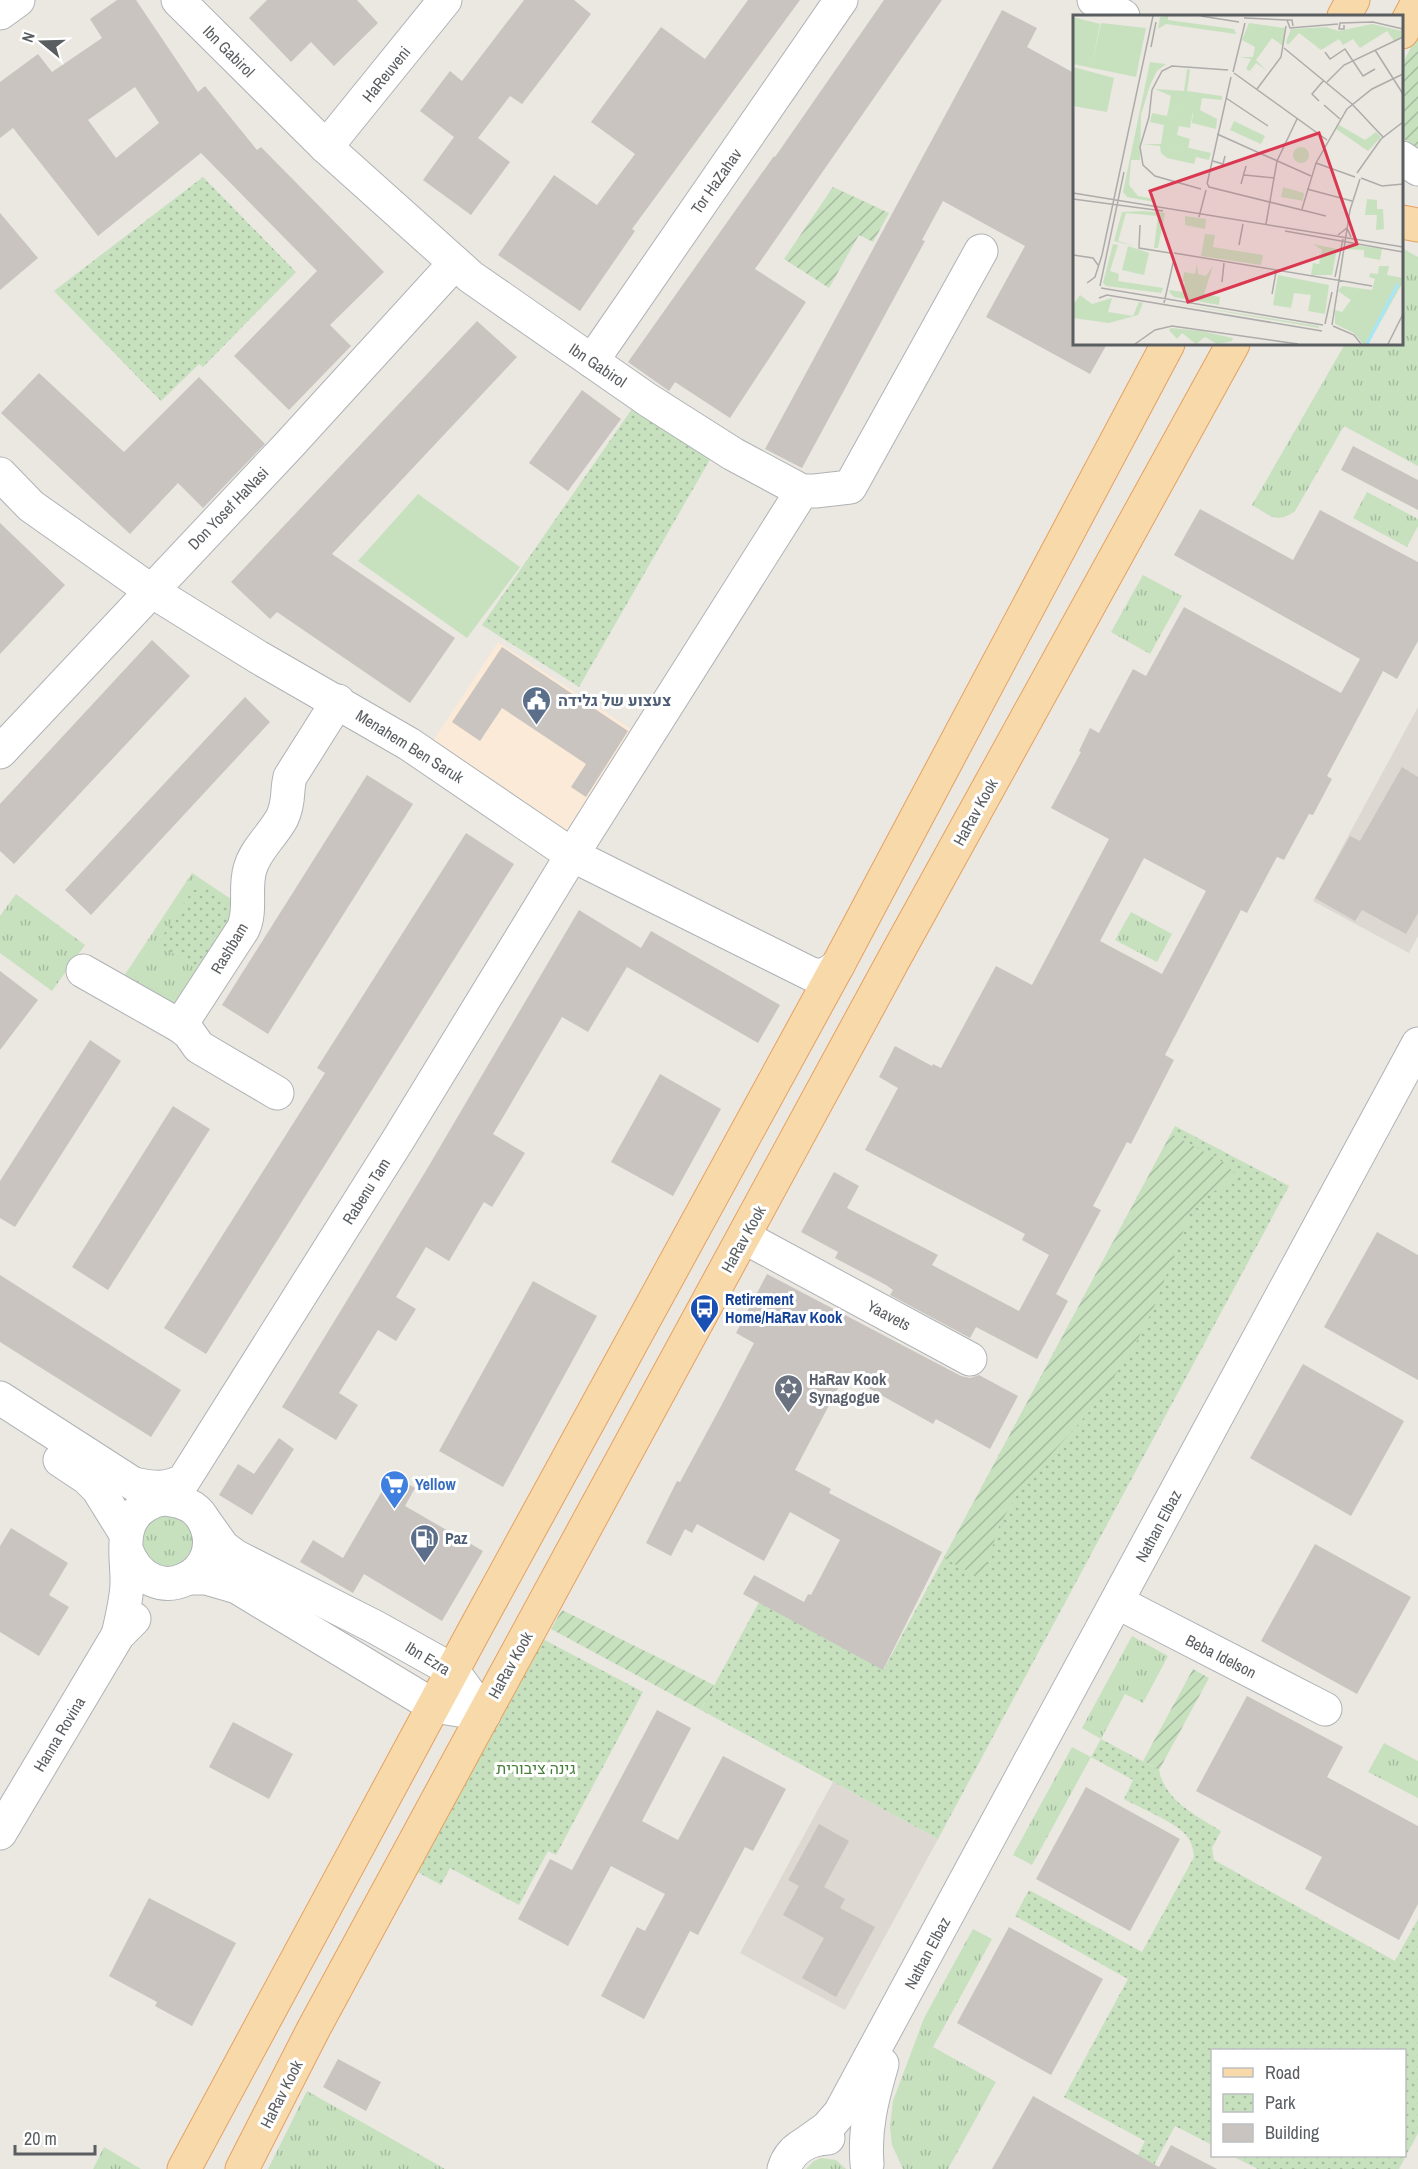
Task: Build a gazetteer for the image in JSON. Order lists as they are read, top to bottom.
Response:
{
  "streets": {
    "main road": ["HaRav Kook"],
    "street": [
      "Ibn Gabirol",
      "HaReuveni",
      "Tor HaZahav",
      "Don Yosef HaNasi",
      "Menahem Ben Saruk",
      "Rashbam",
      "Rabenu Tam",
      "Yaavets",
      "Nathan Elbaz",
      "Beba Idelson",
      "Ibn Ezra",
      "Hanna Rovina"
    ]
  },
  "crossings": [
    ["Ibn Gabirol", "HaReuveni"],
    ["Ibn Gabirol", "Tor HaZahav"],
    ["Ibn Gabirol", "Don Yosef HaNasi"],
    ["Ibn Gabirol", "Rabenu Tam"],
    ["Don Yosef HaNasi", "Menahem Ben Saruk"],
    ["Menahem Ben Saruk", "Rashbam"],
    ["Menahem Ben Saruk", "Rabenu Tam"],
    ["HaRav Kook", "Yaavets"],
    ["HaRav Kook", "Ibn Ezra"],
    ["Nathan Elbaz", "Beba Idelson"],
    ["Ibn Ezra", "Hanna Rovina"]
  ],
  "parks": ["גינה ציבורית"],
  "places": {
    "public building": ["צעצוע של גלידה"],
    "bus stop": ["Retirement Home/HaRav Kook"],
    "synagogue": ["HaRav Kook Synagogue"],
    "supermarket": ["Yellow"],
    "fuel station": ["Paz"]
  },
  "legend": ["Road", "Park", "Building"],
  "scale_bar": "20 m",
  "north": "left"
}
